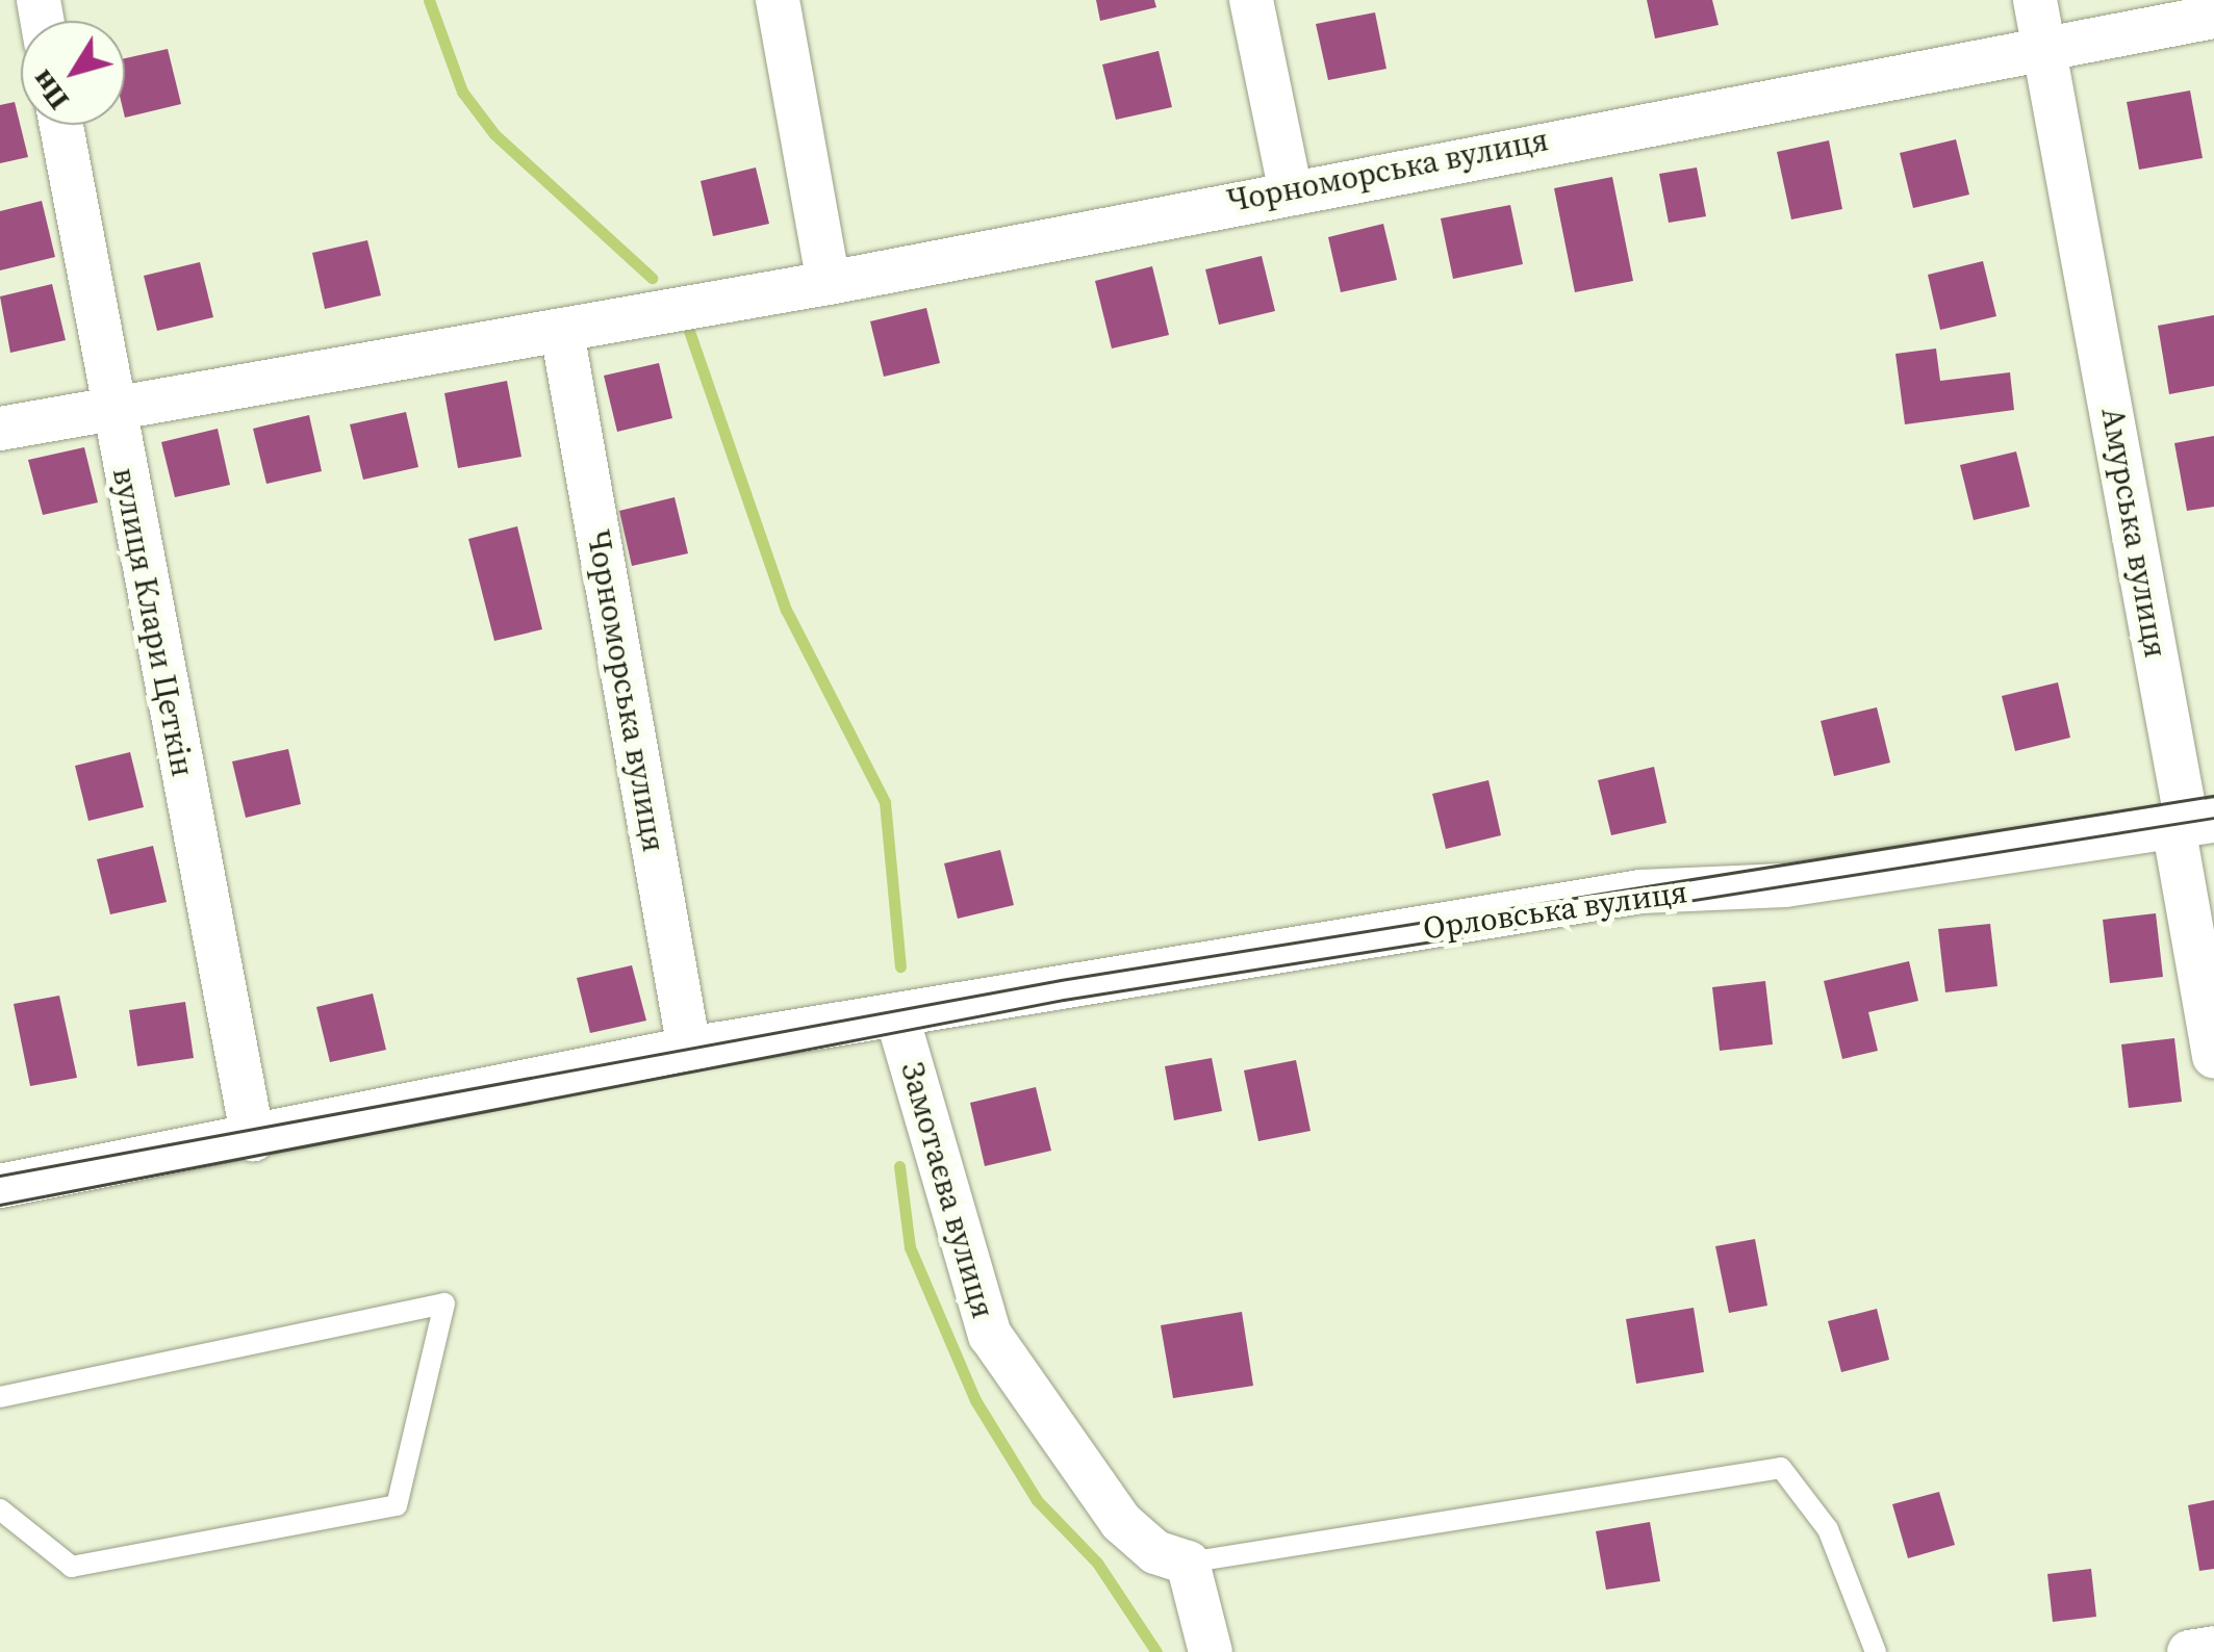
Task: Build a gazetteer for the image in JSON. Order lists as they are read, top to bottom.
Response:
{
  "streets": {
    "street": [
      "Чорноморська вулиця",
      "Амурська вулиця",
      "вулиця Клари Цеткін",
      "Орловська вулиця",
      "Замотаєва вулиця"
    ]
  },
  "crossings": [
    ["Чорноморська вулиця", "Амурська вулиця"],
    ["Чорноморська вулиця", "вулиця Клари Цеткін"],
    ["Чорноморська вулиця", "Орловська вулиця"],
    ["Амурська вулиця", "Орловська вулиця"],
    ["вулиця Клари Цеткін", "Орловська вулиця"],
    ["Орловська вулиця", "Замотаєва вулиця"]
  ],
  "north": "bottom left"
}
